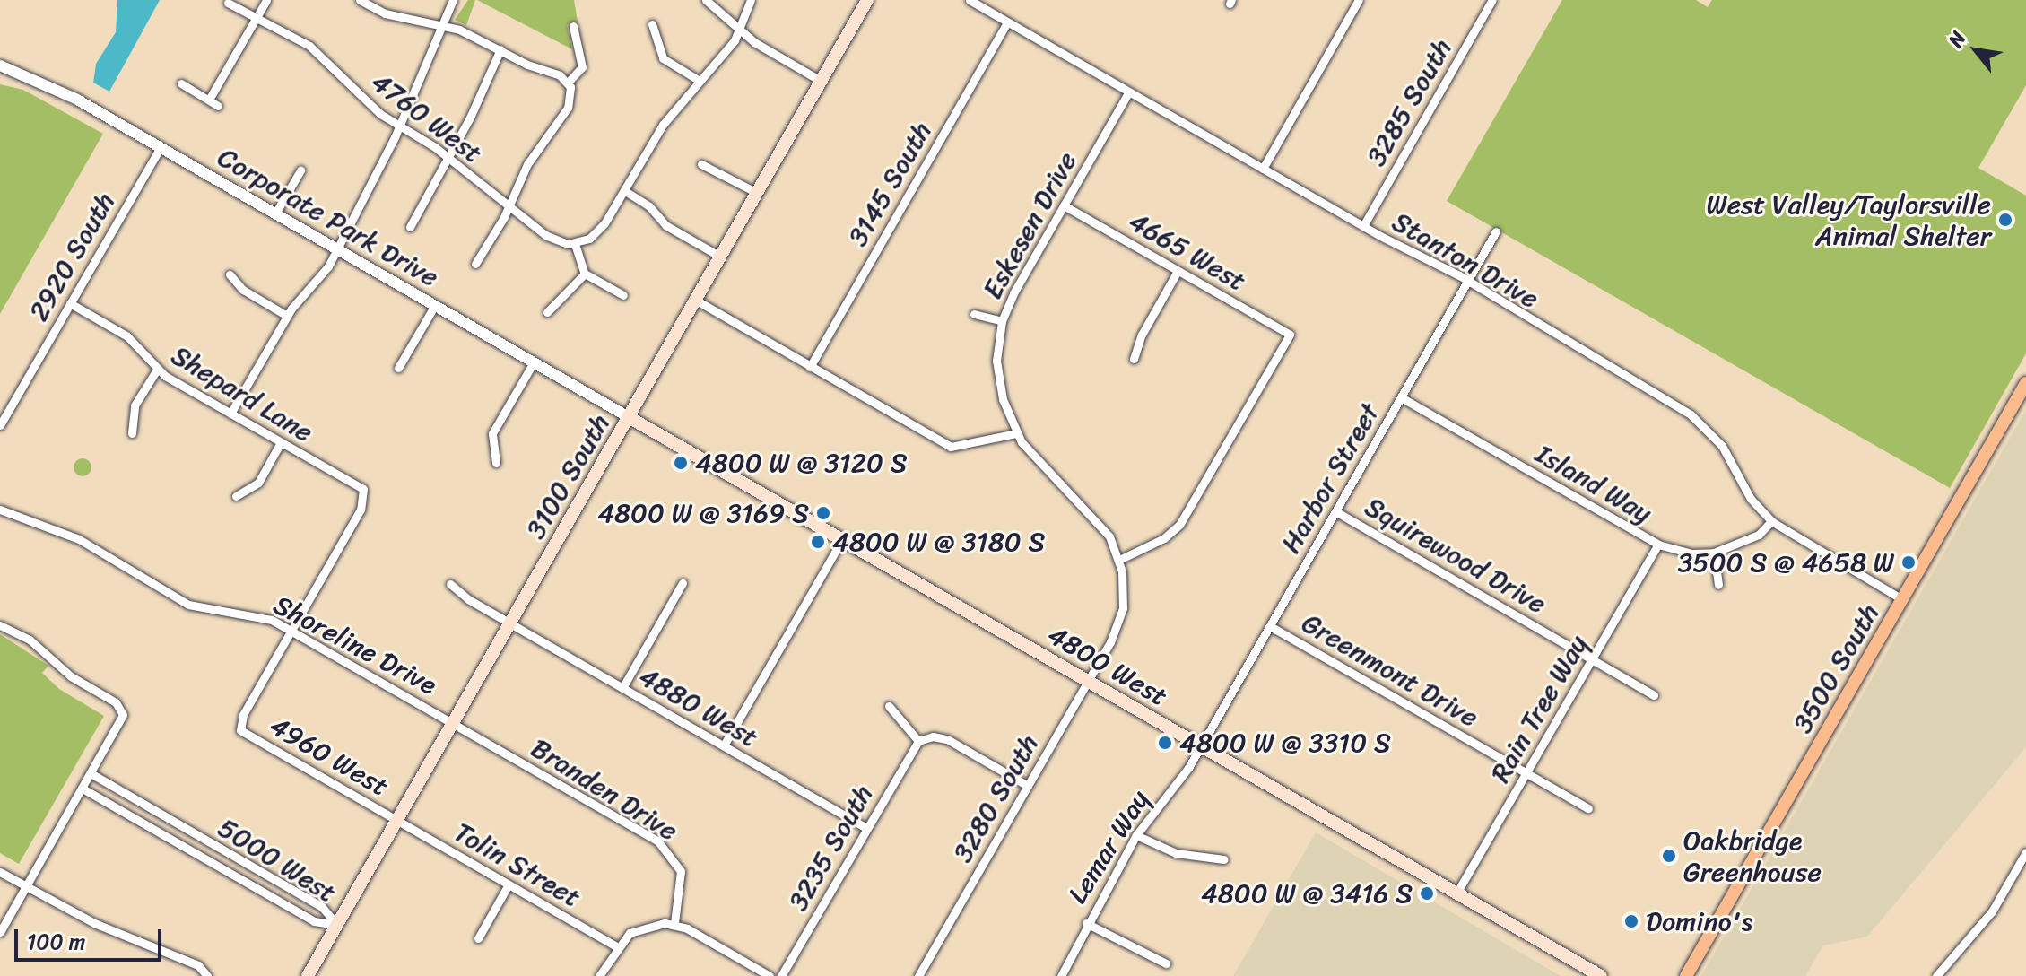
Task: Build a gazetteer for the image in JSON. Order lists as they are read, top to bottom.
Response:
{
  "streets": {
    "main road": ["3100 South", "4800 West", "3500 South"],
    "street": [
      "3285 South",
      "4760 West",
      "3145 South",
      "Corporate Park Drive",
      "Eskesen Drive",
      "4665 West",
      "2920 South",
      "Stanton Drive",
      "Shepard Lane",
      "Harbor Street",
      "Island Way",
      "Squirewood Drive",
      "Shoreline Drive",
      "Greenmont Drive",
      "4880 West",
      "Rain Tree Way",
      "4960 West",
      "Branden Drive",
      "3280 South",
      "Lemar Way",
      "3235 South",
      "5000 West",
      "Tolin Street"
    ]
  },
  "crossings": [
    ["3285 South", "Stanton Drive"],
    ["3145 South", "Stanton Drive"],
    ["Corporate Park Drive", "2920 South"],
    ["Corporate Park Drive", "3100 South"],
    ["Corporate Park Drive", "4800 West"],
    ["Eskesen Drive", "4665 West"],
    ["Eskesen Drive", "Stanton Drive"],
    ["Eskesen Drive", "4800 West"],
    ["Eskesen Drive", "3280 South"],
    ["2920 South", "Shepard Lane"],
    ["Stanton Drive", "Harbor Street"],
    ["Stanton Drive", "Island Way"],
    ["Stanton Drive", "3500 South"],
    ["Shepard Lane", "Shoreline Drive"],
    ["Shepard Lane", "4960 West"],
    ["3100 South", "Shoreline Drive"],
    ["3100 South", "4800 West"],
    ["3100 South", "4880 West"],
    ["3100 South", "4960 West"],
    ["3100 South", "Branden Drive"],
    ["3100 South", "5000 West"],
    ["3100 South", "Tolin Street"],
    ["Harbor Street", "Island Way"],
    ["Harbor Street", "Squirewood Drive"],
    ["Harbor Street", "4800 West"],
    ["Harbor Street", "Greenmont Drive"],
    ["Harbor Street", "Lemar Way"],
    ["Island Way", "Rain Tree Way"],
    ["Squirewood Drive", "Rain Tree Way"],
    ["Shoreline Drive", "4960 West"],
    ["Shoreline Drive", "Branden Drive"],
    ["4800 West", "Rain Tree Way"],
    ["4800 West", "3280 South"],
    ["4800 West", "Lemar Way"],
    ["Greenmont Drive", "Rain Tree Way"],
    ["4880 West", "3235 South"],
    ["4960 West", "Tolin Street"]
  ],
  "places": [
    "West Valley/Taylorsville Animal Shelter",
    "4800 W @ 3120 S",
    "4800 W @ 3169 S",
    "4800 W @ 3180 S",
    "3500 S @ 4658 W",
    "4800 W @ 3310 S",
    "Oakbridge Greenhouse",
    "4800 W @ 3416 S",
    "Domino's"
  ],
  "scale_bar": "100 m",
  "north": "top left"
}
